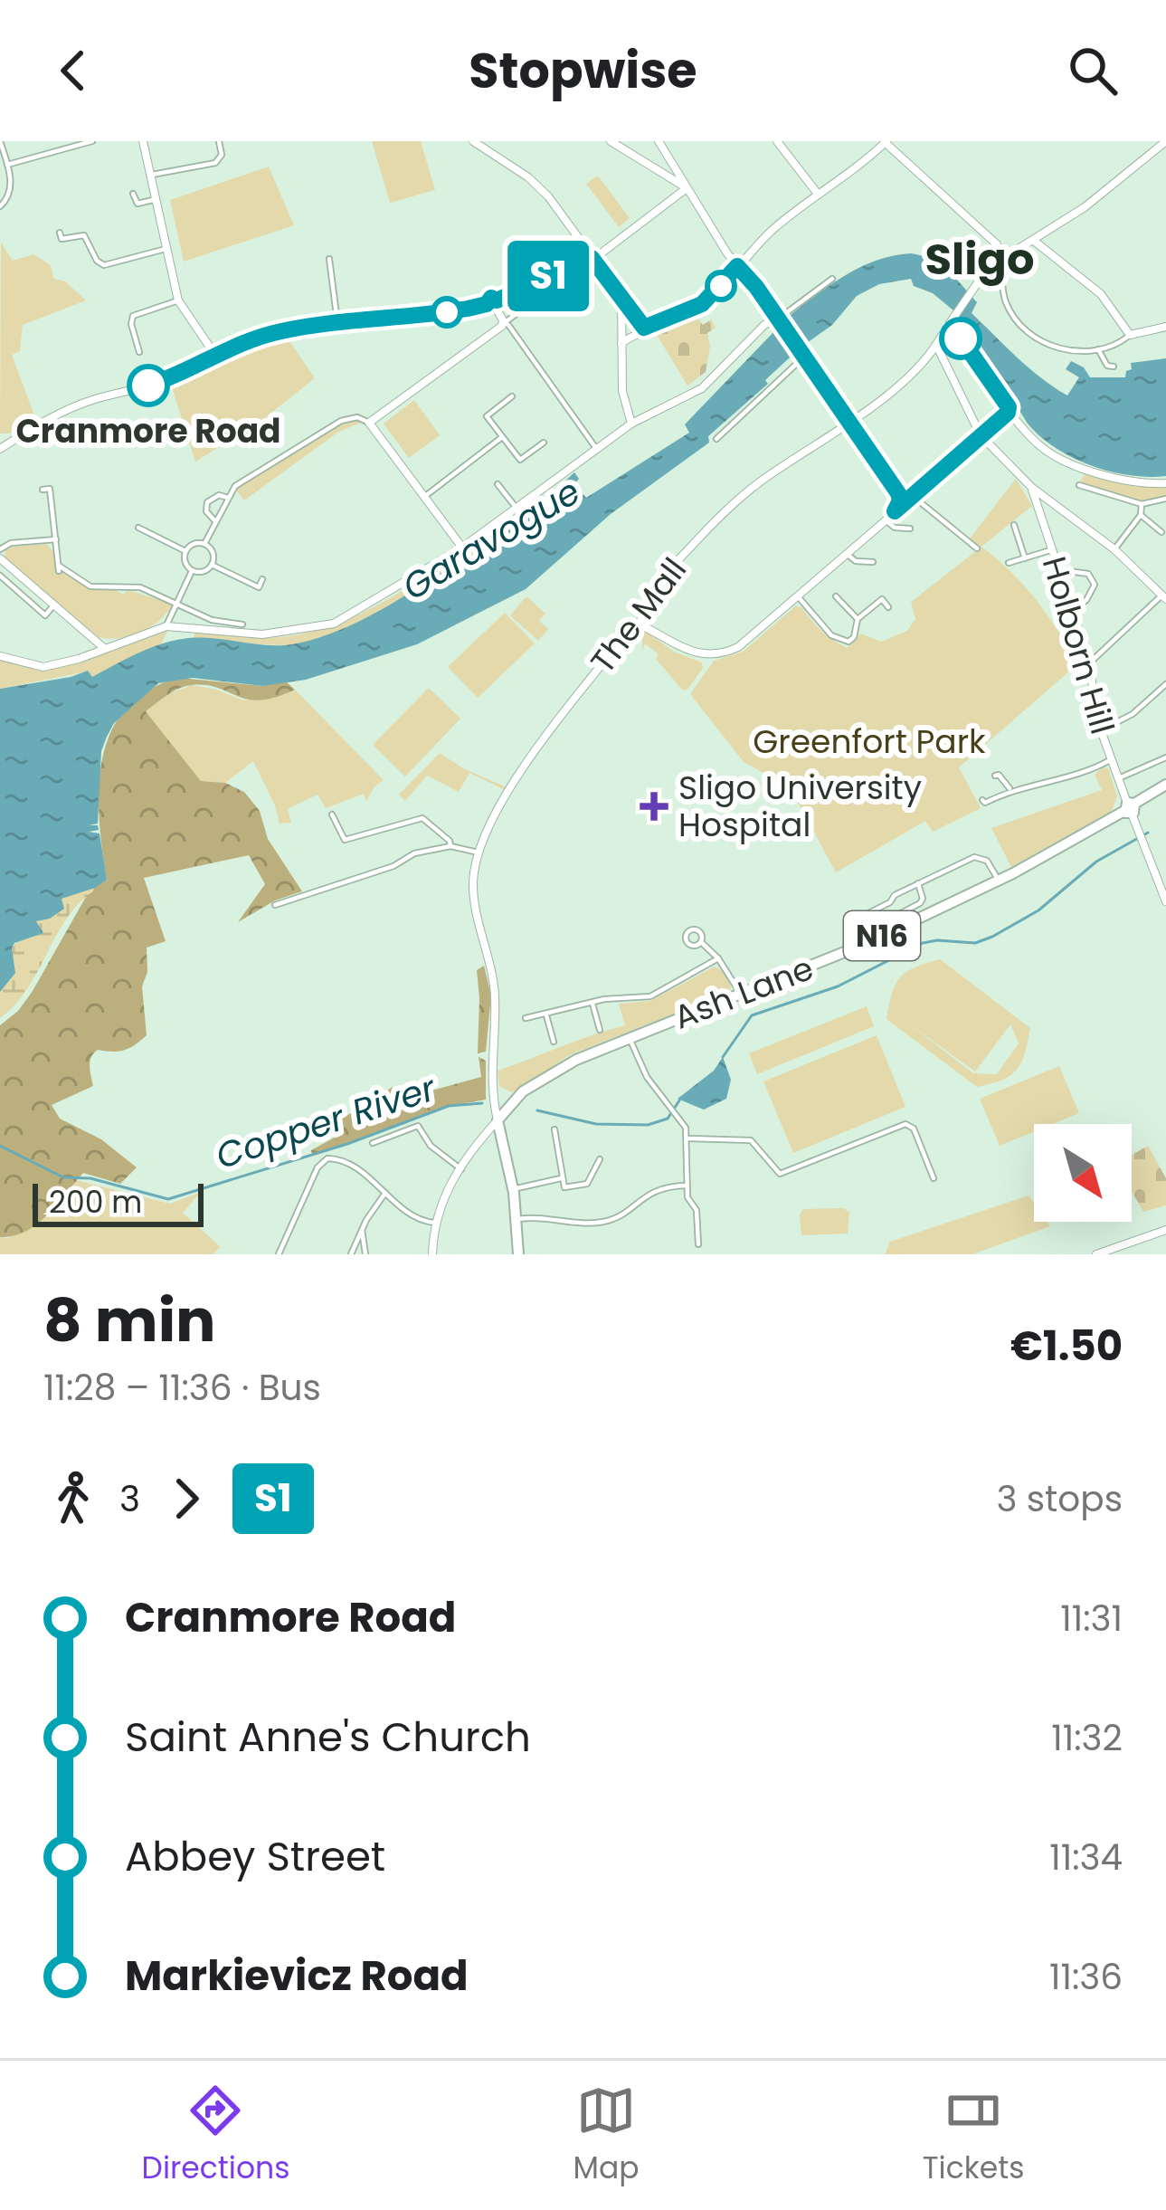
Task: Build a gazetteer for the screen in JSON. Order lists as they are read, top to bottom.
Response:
{
  "streets": {
    "highway": ["N16", "Ash Lane"],
    "street": ["The Mall", "Holborn Hill"]
  },
  "crossings": [
    ["Holborn Hill", "N16"],
    ["Holborn Hill", "Ash Lane"],
    ["N16", "Ash Lane"]
  ],
  "districts": ["Sligo"],
  "water": ["Garavogue", "Copper River"],
  "parks": ["Greenfort Park"],
  "places": {
    "other": ["Cranmore Road"],
    "health": ["Sligo University Hospital"]
  },
  "lines": ["bus line S1"],
  "scale_bar": "200 m",
  "north": "bottom right",
  "page": {
    "header": "Stopwise",
    "on_map": "S1",
    "scale": "200 m",
    "heading": ["8 min", "11:28 – 11:36 · Bus", "€1.50"],
    "legs": ["3", "S1", "3 stops"],
    "list": [
      {
        "name": "Cranmore Road",
        "value": "11:31"
      },
      {
        "name": "Saint Anne's Church",
        "value": "11:32"
      },
      {
        "name": "Abbey Street",
        "value": "11:34"
      },
      {
        "name": "Markievicz Road",
        "value": "11:36"
      }
    ],
    "tabs": ["Directions", "Map", "Tickets"]
  }
}
